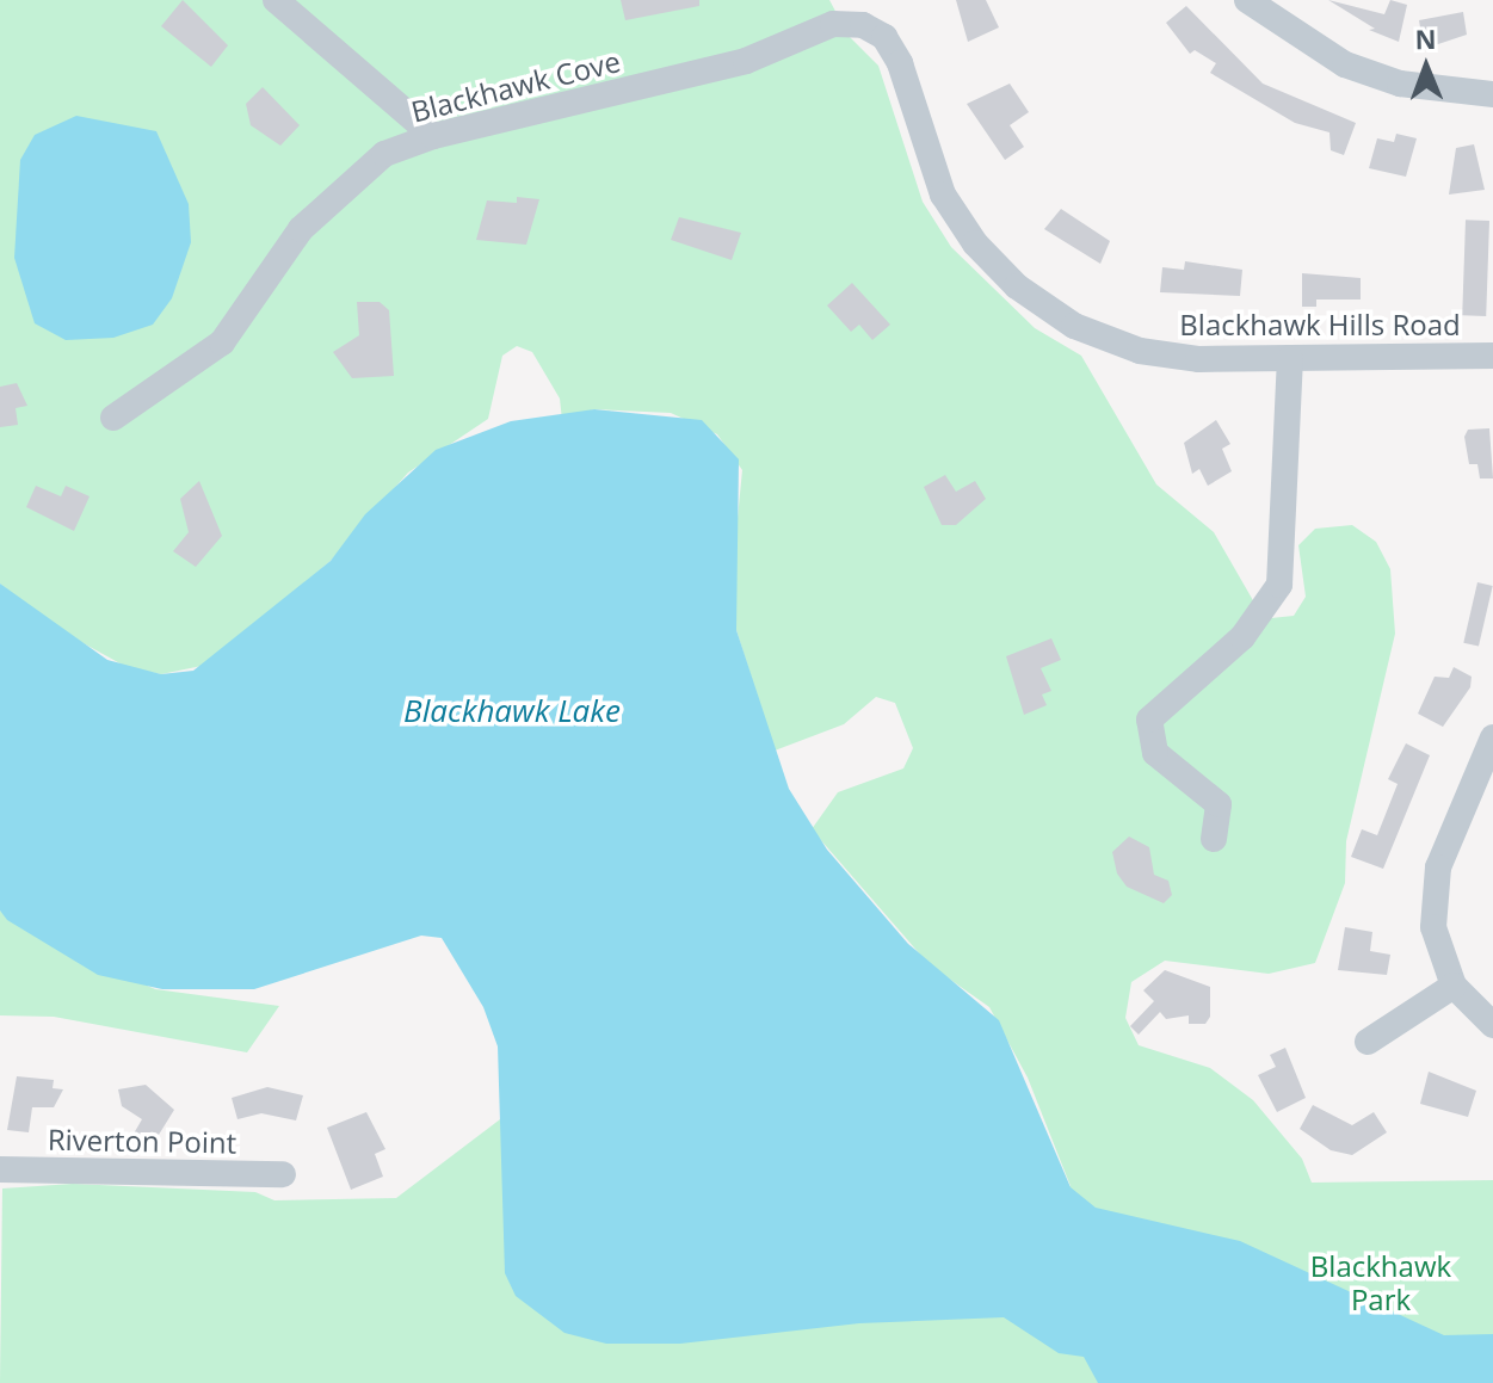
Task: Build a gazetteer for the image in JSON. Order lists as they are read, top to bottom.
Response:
{
  "streets": {
    "street": ["Blackhawk Cove", "Blackhawk Hills Road", "Riverton Point"]
  },
  "crossings": [
    ["Blackhawk Cove", "Blackhawk Hills Road"]
  ],
  "water": ["Blackhawk Lake"],
  "parks": ["Blackhawk Park"],
  "north": "top"
}
